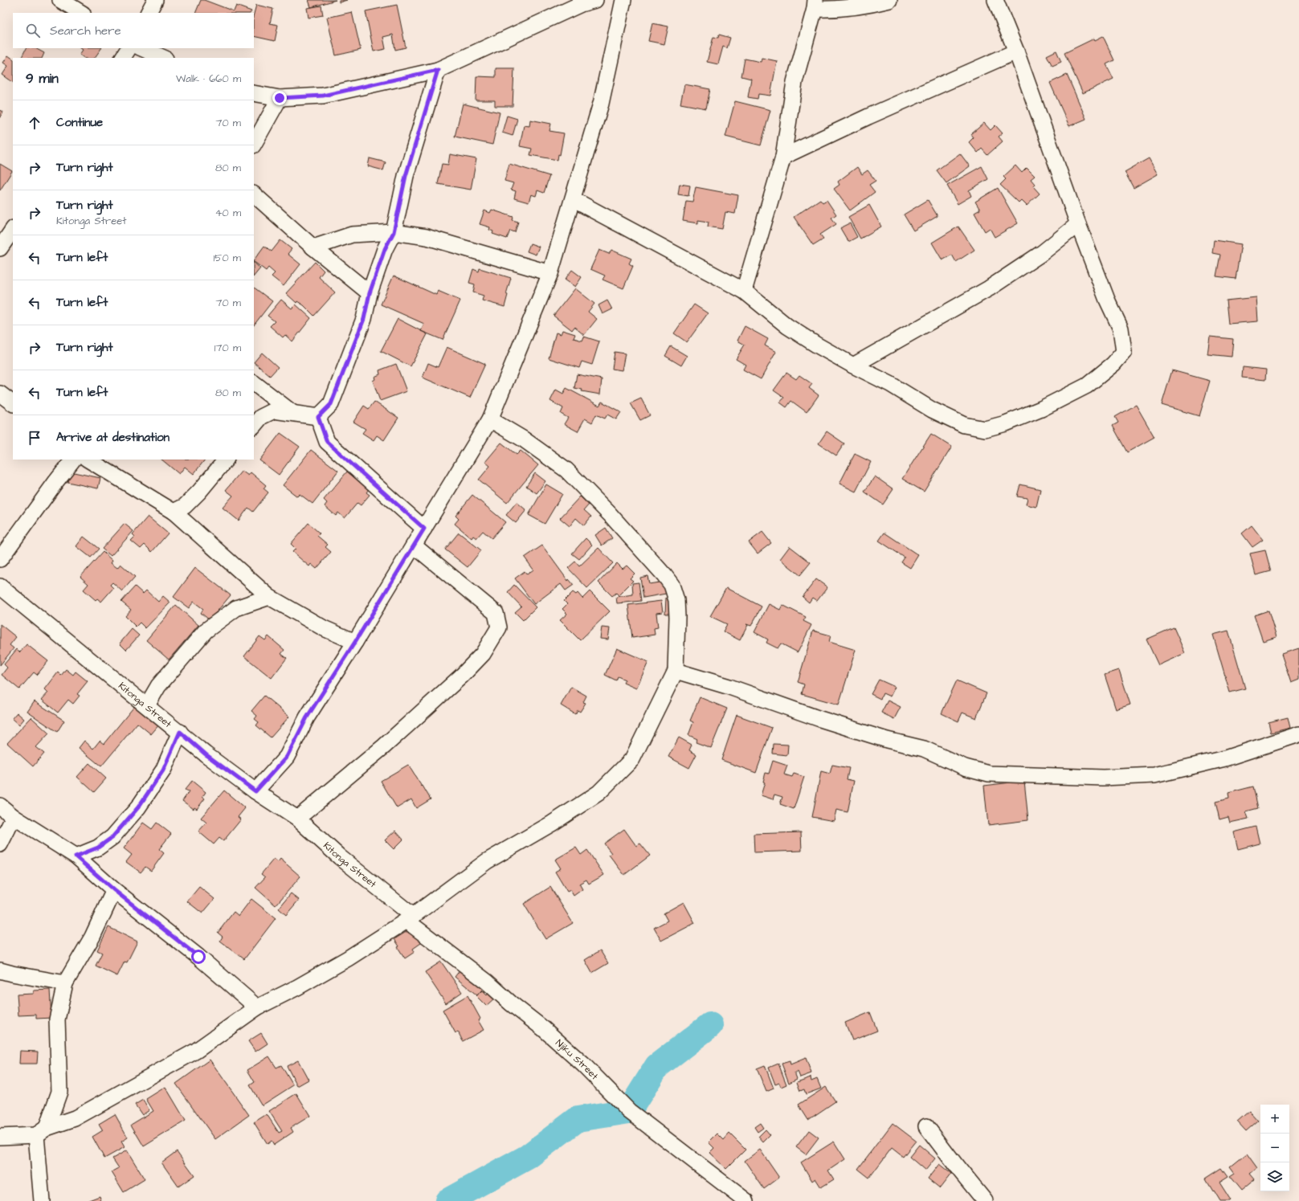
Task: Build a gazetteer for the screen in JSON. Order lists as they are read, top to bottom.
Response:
{
  "streets": {
    "street": ["Kitonga Street", "Njiku Street"]
  },
  "crossings": [
    ["Kitonga Street", "Njiku Street"]
  ],
  "page": {
    "search": "Search here",
    "heading": ["9 min", "Walk · 660 m"],
    "list": [
      ["Continue", "70 m"],
      ["Turn right", "80 m"],
      ["Turn right", "Kitonga Street", "40 m"],
      ["Turn left", "150 m"],
      ["Turn left", "70 m"],
      ["Turn right", "170 m"],
      ["Turn left", "80 m"],
      "Arrive at destination"
    ],
    "map_buttons": ["+", "−"]
  }
}
